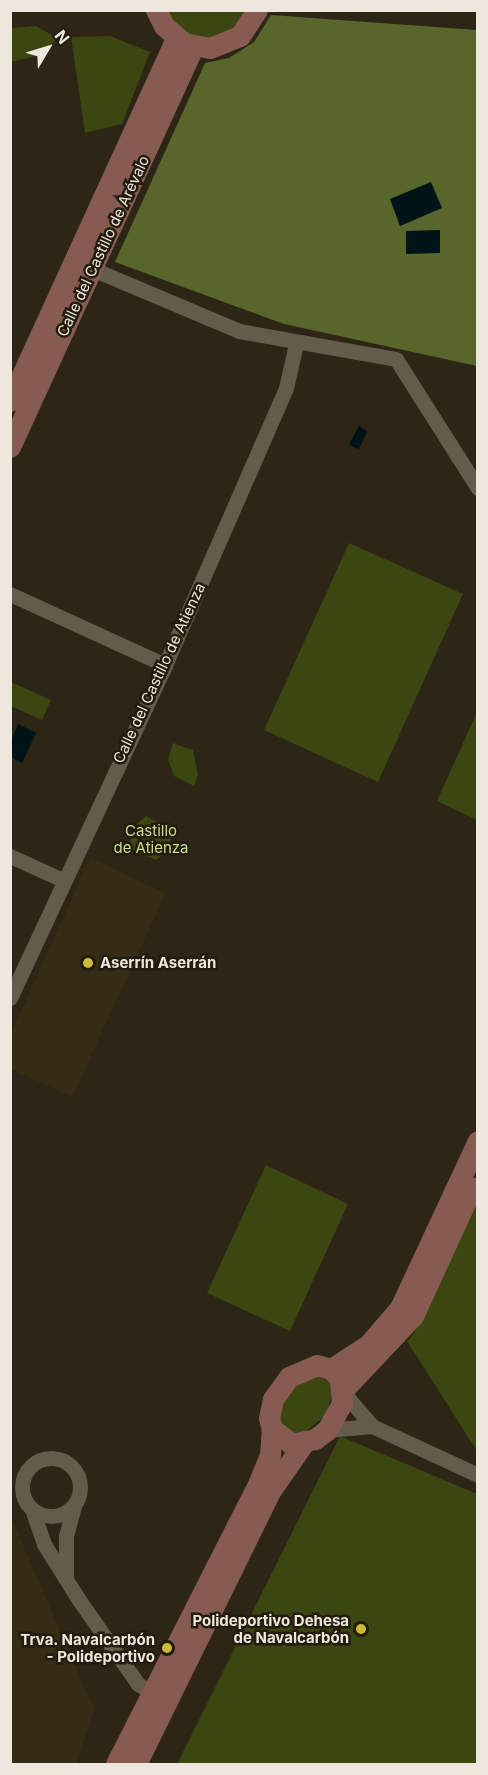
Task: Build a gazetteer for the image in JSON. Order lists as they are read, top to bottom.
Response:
{
  "streets": {
    "street": ["Calle del Castillo de Arévalo", "Calle del Castillo de Atienza"]
  },
  "parks": ["Castillo de Atienza"],
  "places": ["Aserrín Aserrán", "Polideportivo Dehesa de Navalcarbón", "Trva. Navalcarbón - Polideportivo"],
  "north": "top right"
}
